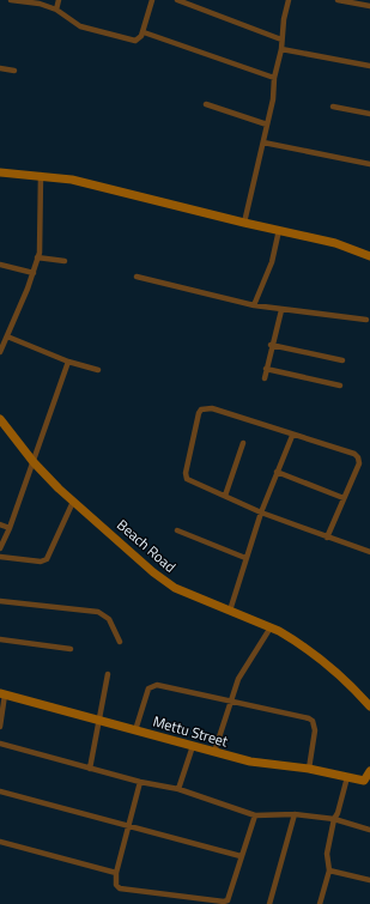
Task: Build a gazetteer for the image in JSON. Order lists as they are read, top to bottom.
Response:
{
  "streets": {
    "street": ["Beach Road", "Mettu Street"]
  }
}
